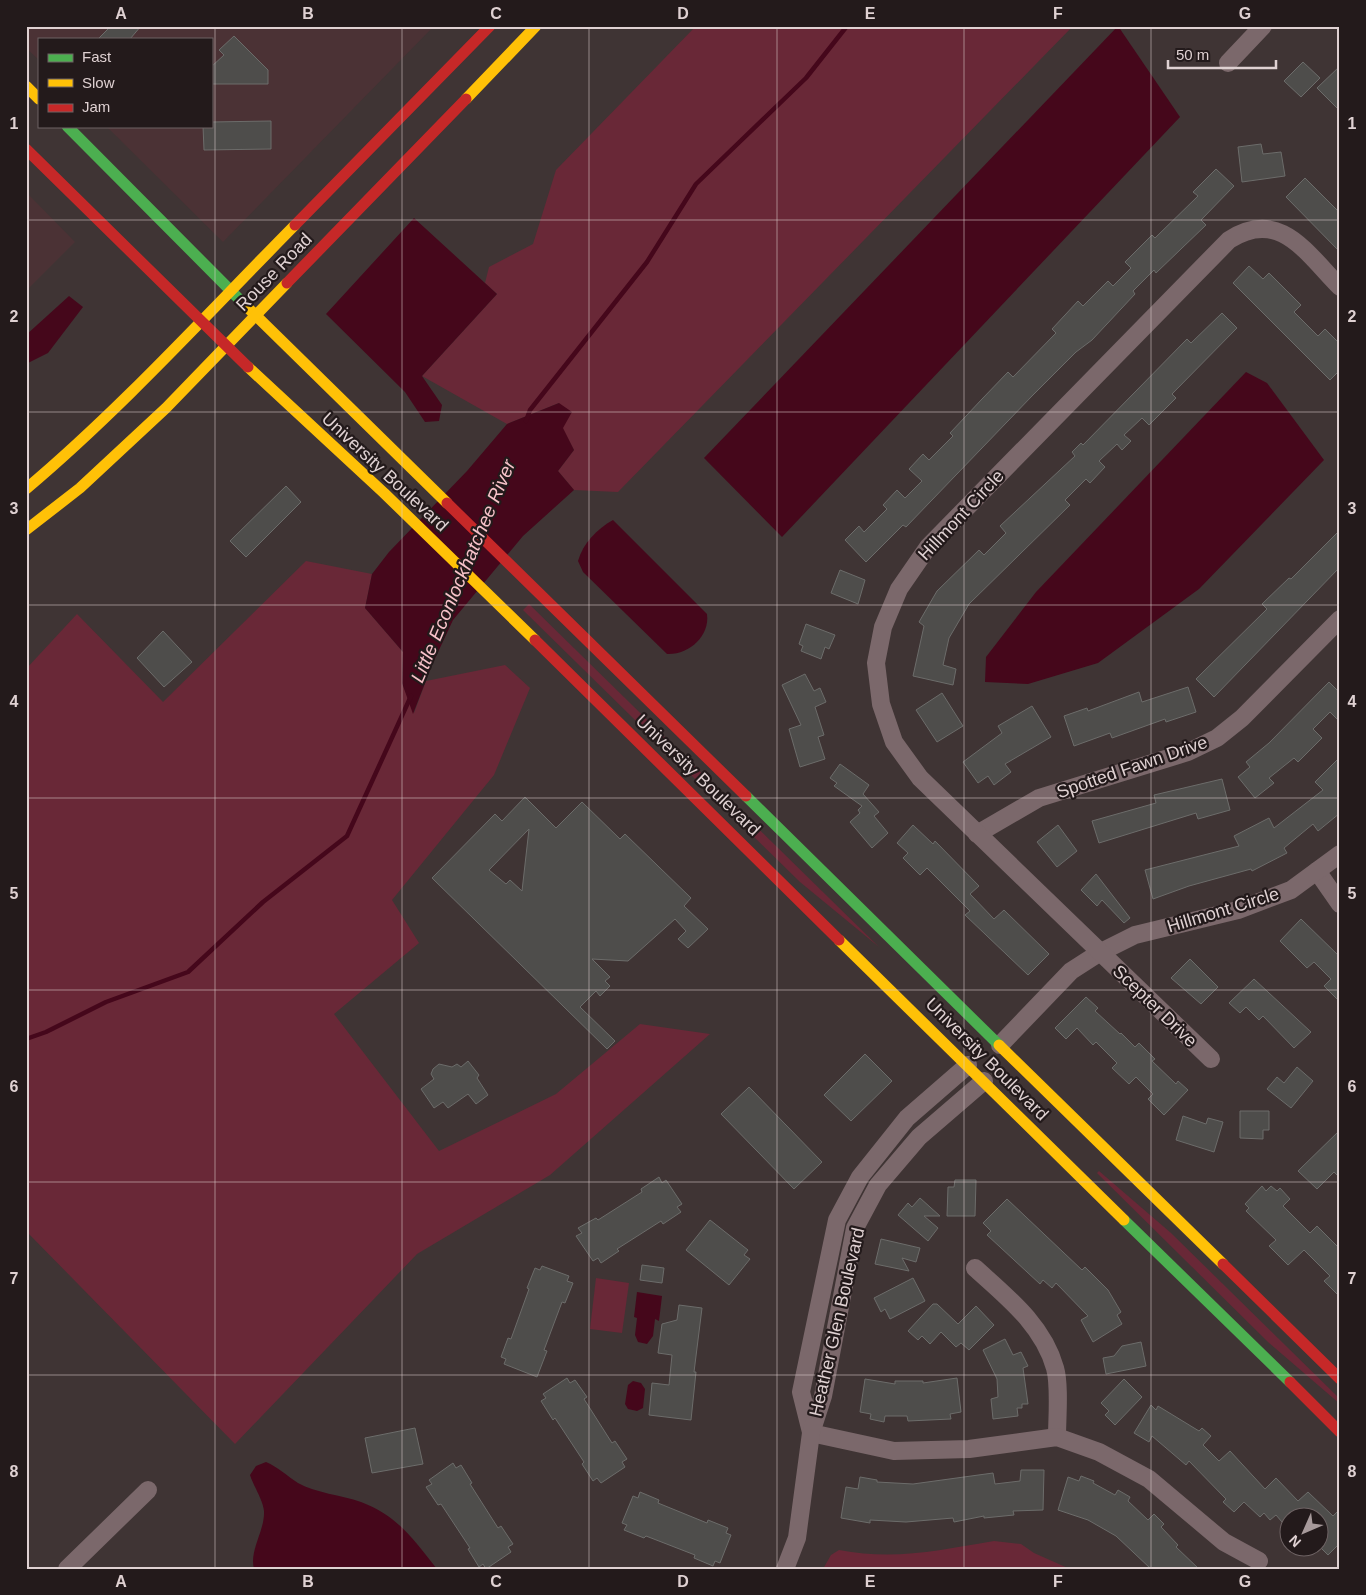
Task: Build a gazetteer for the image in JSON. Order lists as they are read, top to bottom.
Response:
{
  "streets": {
    "main road": ["Rouse Road", "University Boulevard"],
    "street": [
      "Hillmont Circle",
      "Spotted Fawn Drive",
      "Scepter Drive",
      "Heather Glen Boulevard"
    ]
  },
  "crossings": [
    ["Rouse Road", "University Boulevard"],
    ["University Boulevard", "Hillmont Circle"],
    ["University Boulevard", "Heather Glen Boulevard"],
    ["Hillmont Circle", "Spotted Fawn Drive"],
    ["Hillmont Circle", "Scepter Drive"]
  ],
  "water": ["Little Econlockhatchee River"],
  "legend": ["Fast", "Slow", "Jam"],
  "scale_bar": "50 m",
  "north": "bottom left",
  "grid": {
    "columns": [
      "A",
      "B",
      "C",
      "D",
      "E",
      "F",
      "G"
    ],
    "rows": [
      "1",
      "2",
      "3",
      "4",
      "5",
      "6",
      "7",
      "8"
    ]
  }
}
